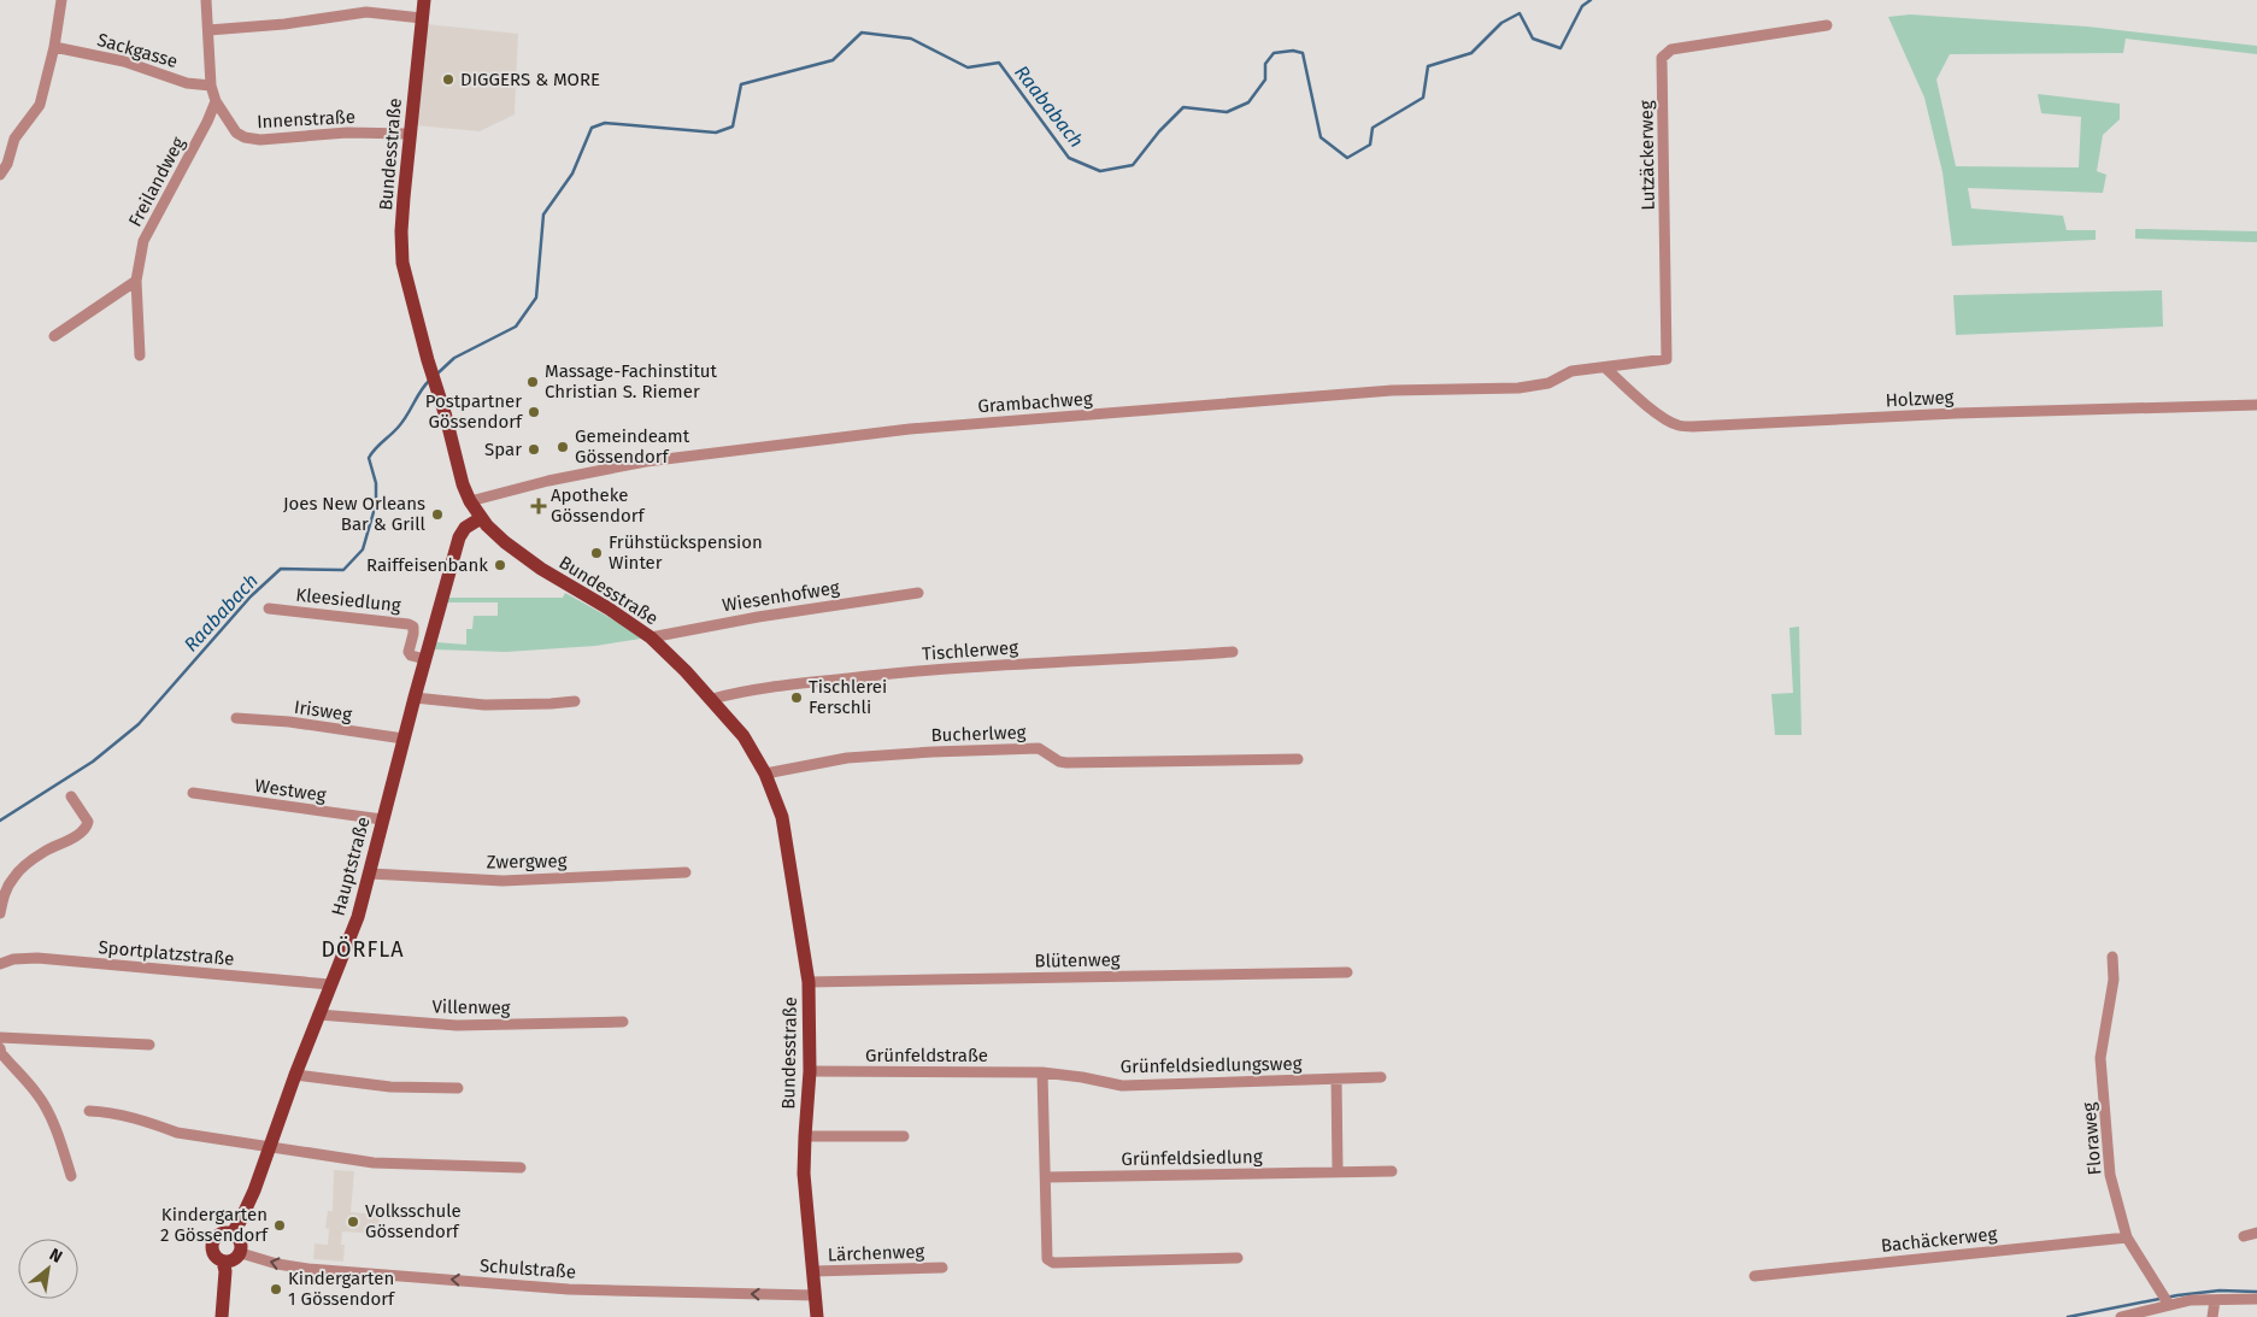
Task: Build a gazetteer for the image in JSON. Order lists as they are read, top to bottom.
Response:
{
  "streets": {
    "main road": ["Bundesstraße", "Hauptstraße"],
    "street": [
      "Sackgasse",
      "Innenstraße",
      "Lutzäckerweg",
      "Freilandweg",
      "Holzweg",
      "Grambachweg",
      "Wiesenhofweg",
      "Kleesiedlung",
      "Tischlerweg",
      "Irisweg",
      "Bucherlweg",
      "Westweg",
      "Zwergweg",
      "Sportplatzstraße",
      "Blütenweg",
      "Villenweg",
      "Grünfeldstraße",
      "Grünfeldsiedlungsweg",
      "Floraweg",
      "Grünfeldsiedlung",
      "Bachäckerweg",
      "Lärchenweg",
      "Schulstraße"
    ]
  },
  "crossings": [
    ["Sackgasse", "Innenstraße"],
    ["Innenstraße", "Bundesstraße"],
    ["Innenstraße", "Freilandweg"],
    ["Bundesstraße", "Grambachweg"],
    ["Bundesstraße", "Wiesenhofweg"],
    ["Bundesstraße", "Tischlerweg"],
    ["Bundesstraße", "Bucherlweg"],
    ["Bundesstraße", "Hauptstraße"],
    ["Bundesstraße", "Blütenweg"],
    ["Bundesstraße", "Grünfeldstraße"],
    ["Bundesstraße", "Lärchenweg"],
    ["Bundesstraße", "Schulstraße"],
    ["Lutzäckerweg", "Holzweg"],
    ["Lutzäckerweg", "Grambachweg"],
    ["Holzweg", "Grambachweg"],
    ["Kleesiedlung", "Hauptstraße"],
    ["Irisweg", "Hauptstraße"],
    ["Westweg", "Hauptstraße"],
    ["Zwergweg", "Hauptstraße"],
    ["Hauptstraße", "Sportplatzstraße"],
    ["Hauptstraße", "Villenweg"],
    ["Hauptstraße", "Schulstraße"],
    ["Grünfeldstraße", "Grünfeldsiedlungsweg"],
    ["Floraweg", "Bachäckerweg"]
  ],
  "one_way": ["Schulstraße"],
  "districts": ["DÖRFLA"],
  "water": ["Raababach"],
  "places": {
    "other": [
      "DIGGERS & MORE",
      "Massage-Fachinstitut Christian S. Riemer",
      "Postpartner Gössendorf",
      "Gemeindeamt Gössendorf",
      "Spar",
      "Joes New Orleans Bar & Grill",
      "Frühstückspension Winter",
      "Raiffeisenbank",
      "Tischlerei Ferschli",
      "Volksschule Gössendorf",
      "Kindergarten 2 Gössendorf",
      "Kindergarten 1 Gössendorf"
    ],
    "health": ["Apotheke Gössendorf"]
  },
  "north": "top right"
}
